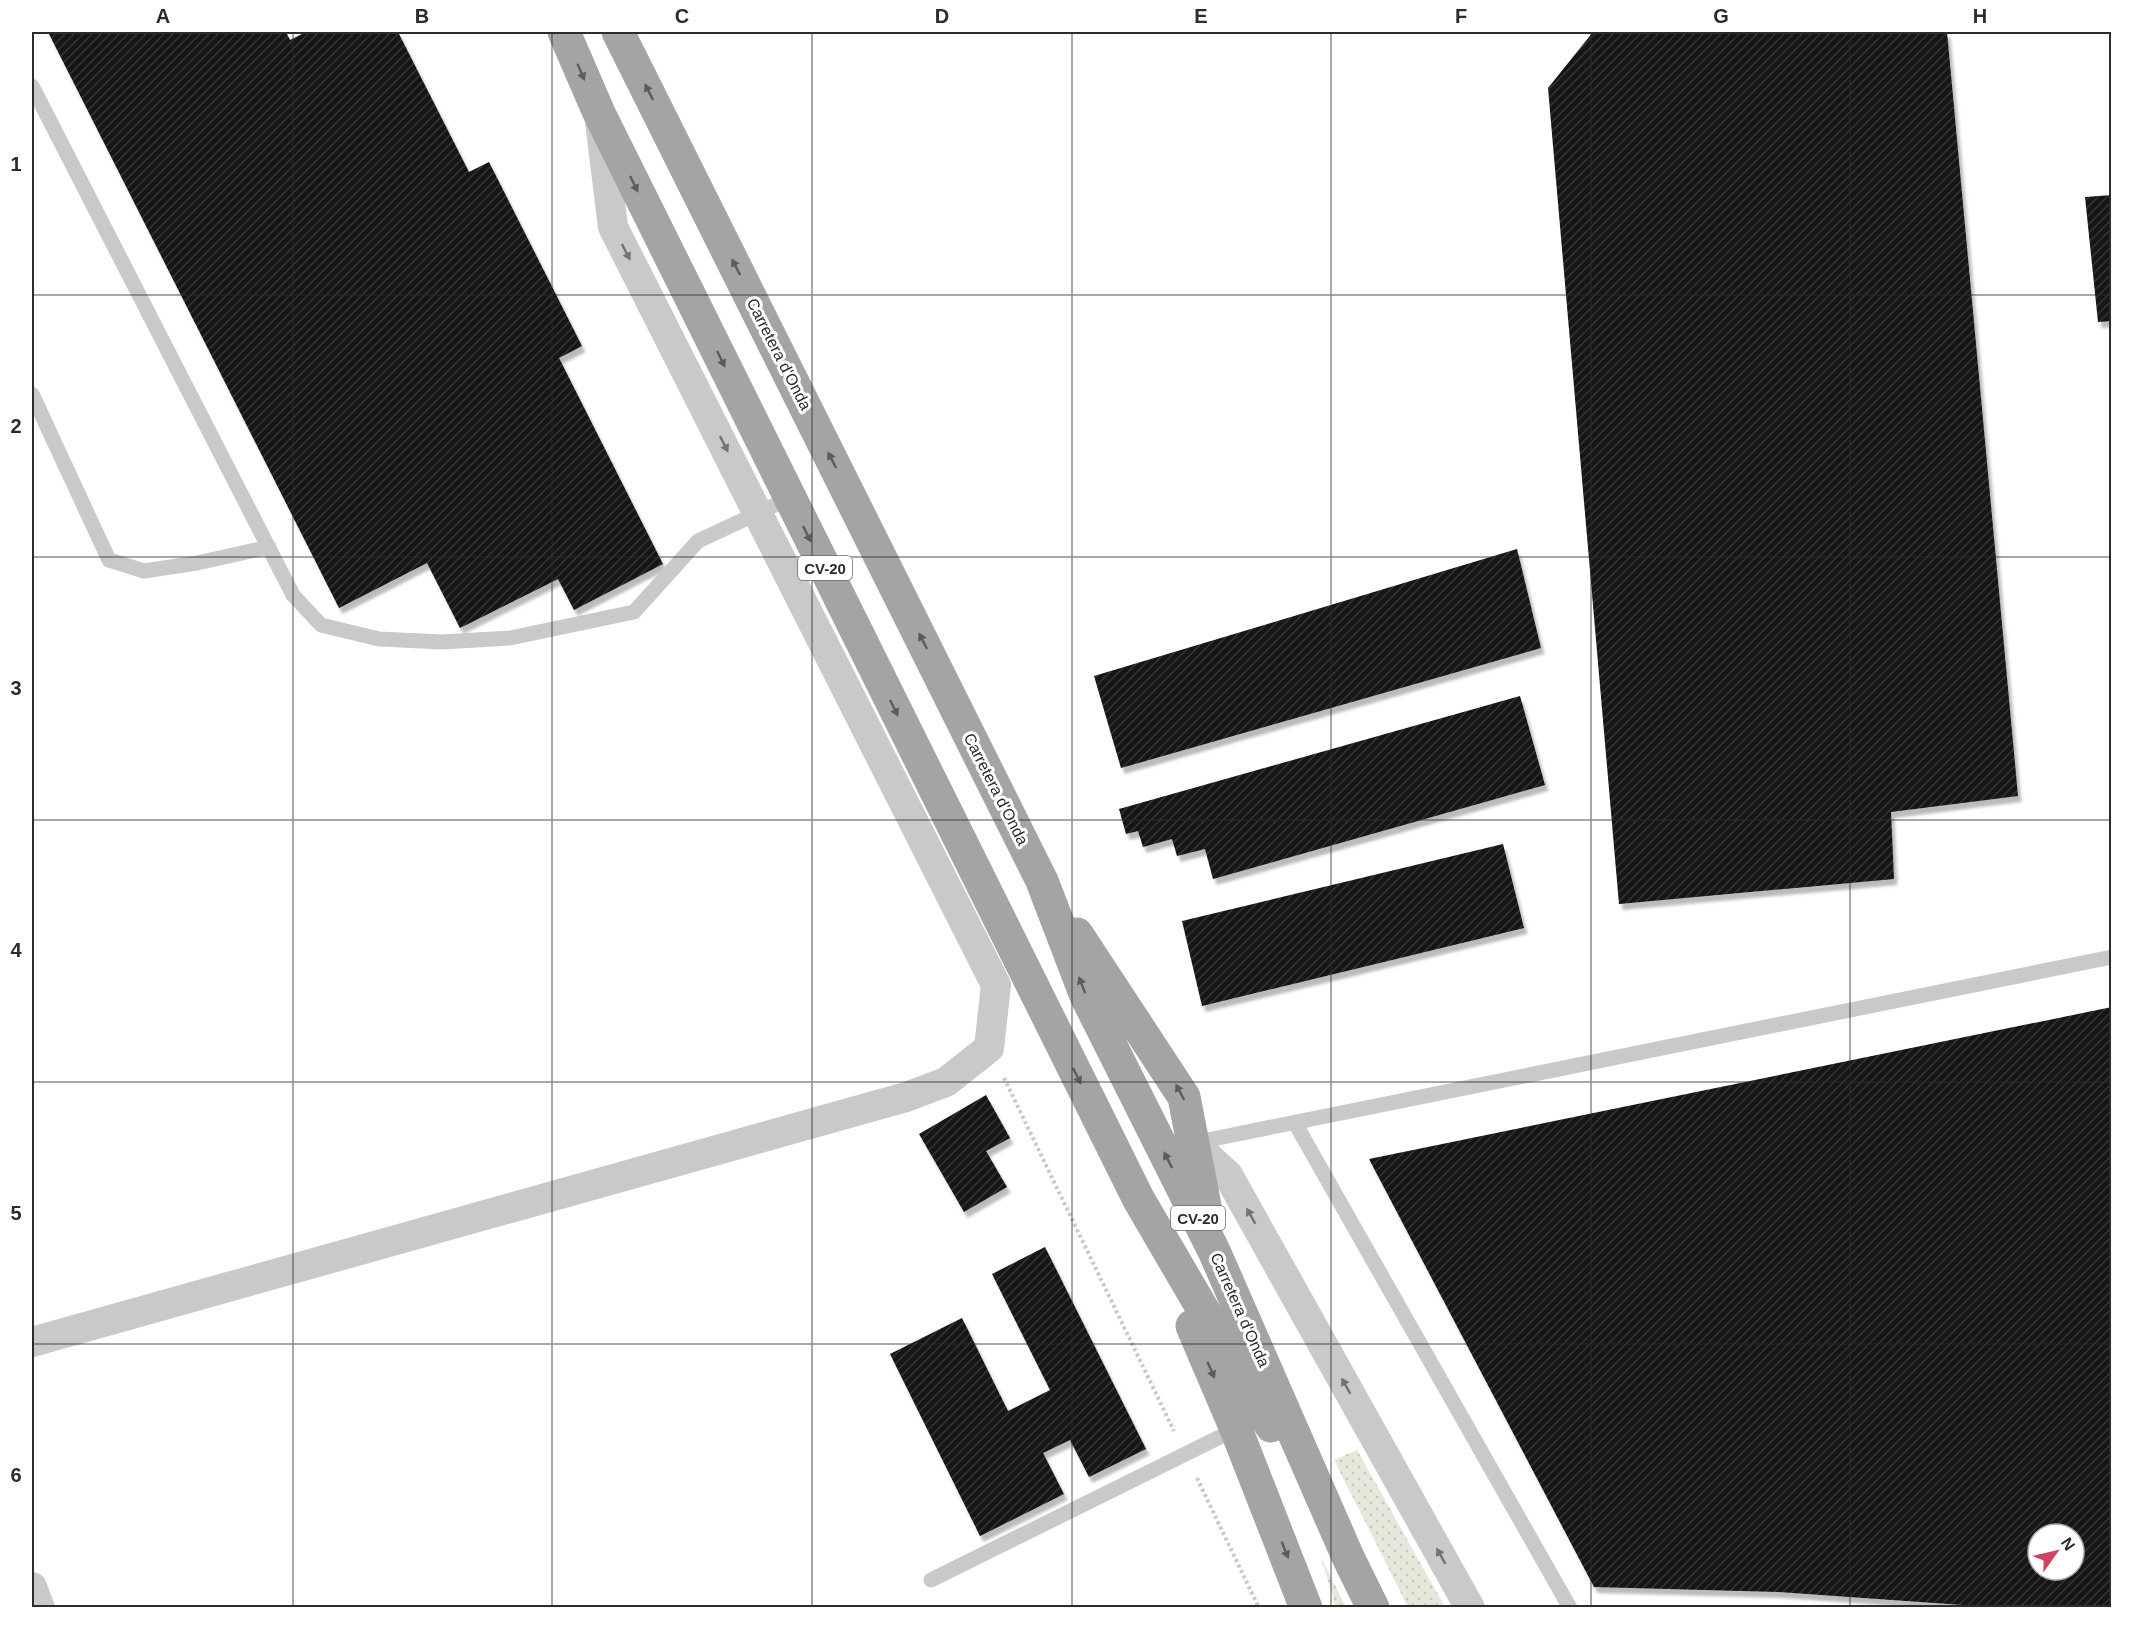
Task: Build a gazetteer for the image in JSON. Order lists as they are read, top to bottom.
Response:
{
  "streets": {
    "main road": ["Carretera d'Onda", "CV-20"]
  },
  "north": "top right",
  "grid": {
    "columns": [
      "A",
      "B",
      "C",
      "D",
      "E",
      "F",
      "G",
      "H"
    ],
    "rows": [
      "1",
      "2",
      "3",
      "4",
      "5",
      "6"
    ]
  }
}
